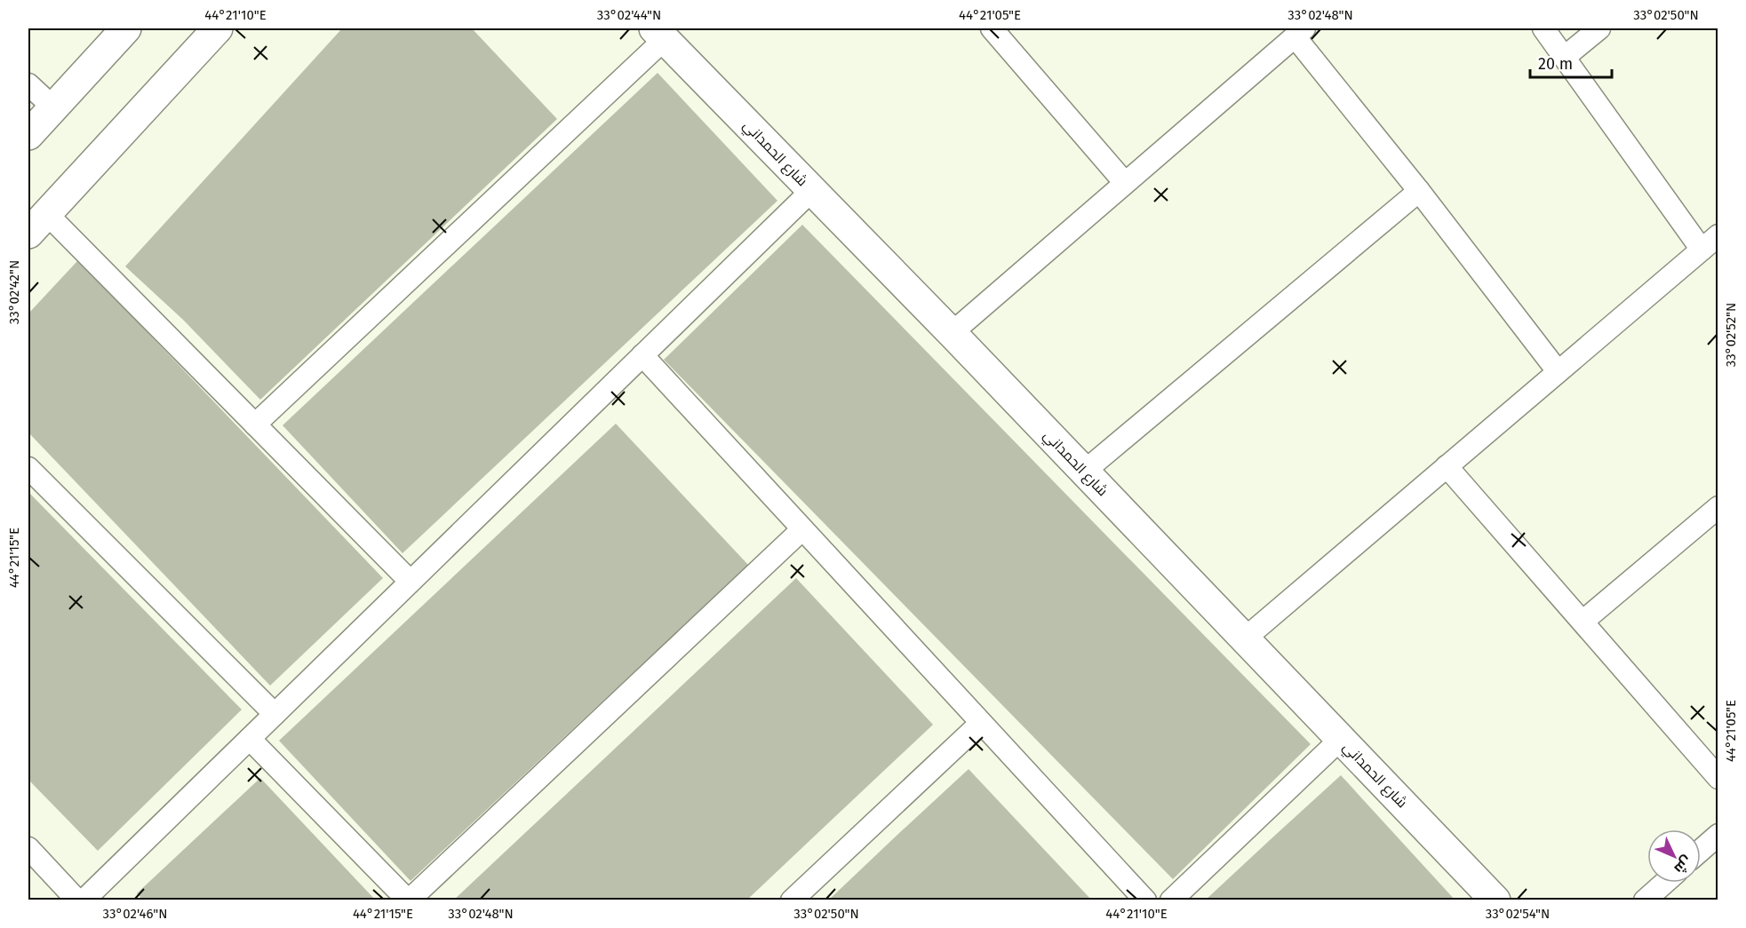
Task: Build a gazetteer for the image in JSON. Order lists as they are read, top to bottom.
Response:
{
  "streets": {
    "street": ["شارع الحمداني"]
  },
  "scale_bar": "20 m",
  "north": "bottom right",
  "coordinates": [
    "44°21'10\"E",
    "33°02'44\"N",
    "44°21'05\"E",
    "33°02'48\"N",
    "33°02'50\"N",
    "33°02'42\"N",
    "33°02'52\"N",
    "44°21'15\"E",
    "33°02'46\"N",
    "33°02'54\"N"
  ]
}
